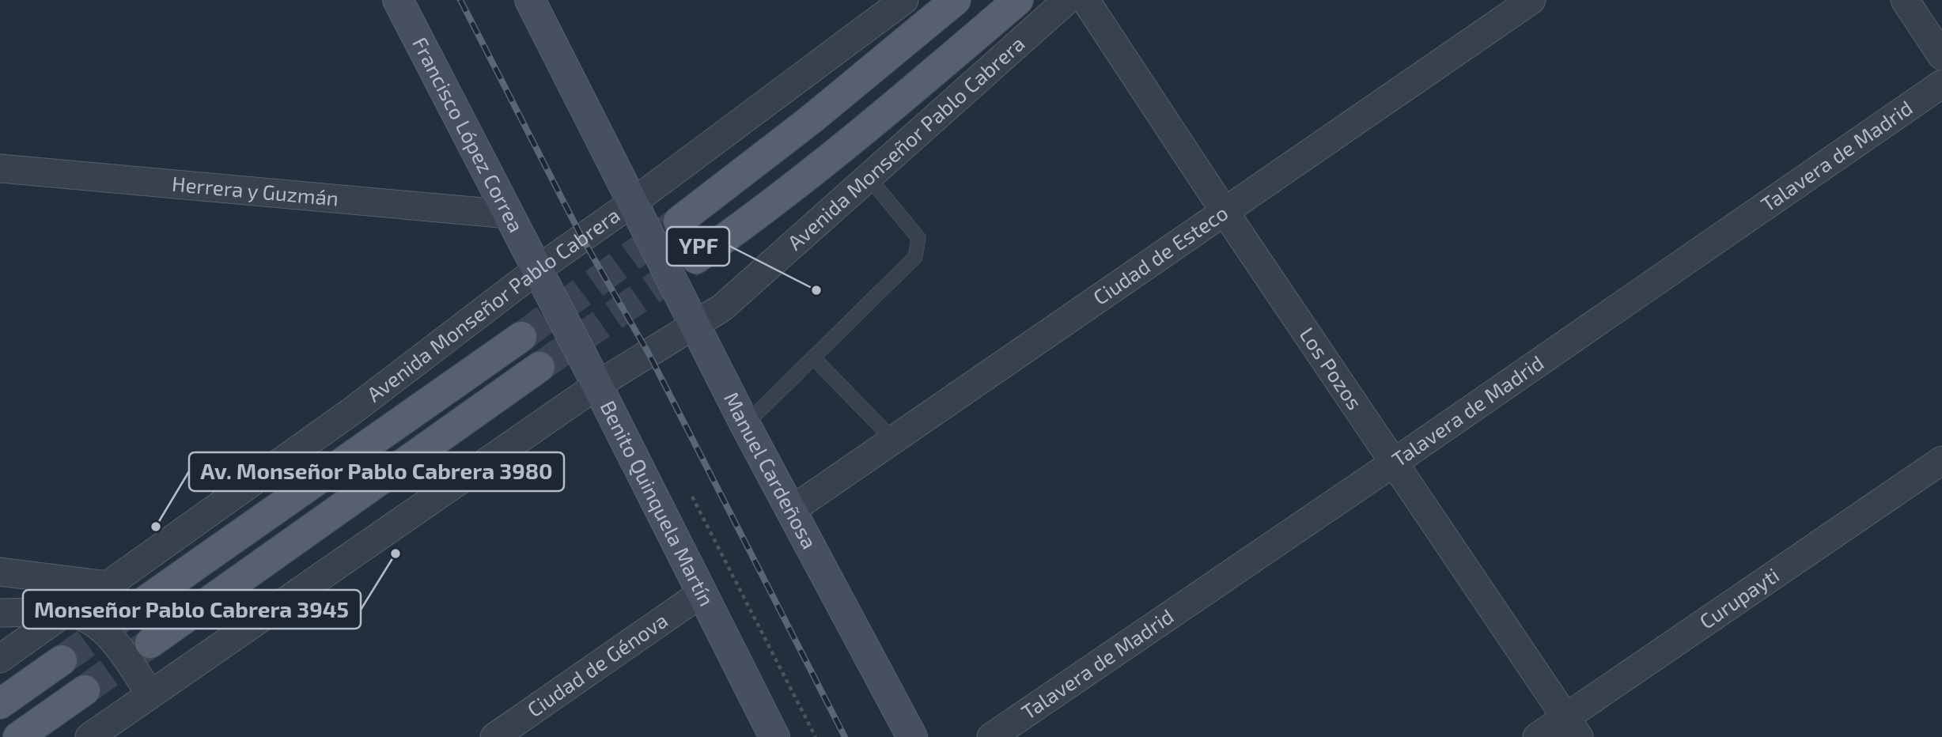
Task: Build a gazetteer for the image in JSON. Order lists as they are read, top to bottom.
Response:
{
  "streets": {
    "main road": [
      "Francisco López Correa",
      "Avenida Monseñor Pablo Cabrera",
      "Manuel Cardeñosa",
      "Benito Quinquela Martín"
    ],
    "street": [
      "Talavera de Madrid",
      "Herrera y Guzmán",
      "Ciudad de Esteco",
      "Los Pozos",
      "Curupayti",
      "Ciudad de Génova"
    ]
  },
  "crossings": [
    ["Francisco López Correa", "Avenida Monseñor Pablo Cabrera"],
    ["Francisco López Correa", "Herrera y Guzmán"],
    ["Francisco López Correa", "Benito Quinquela Martín"],
    ["Avenida Monseñor Pablo Cabrera", "Manuel Cardeñosa"],
    ["Avenida Monseñor Pablo Cabrera", "Benito Quinquela Martín"],
    ["Talavera de Madrid", "Los Pozos"],
    ["Ciudad de Esteco", "Los Pozos"],
    ["Ciudad de Esteco", "Manuel Cardeñosa"],
    ["Los Pozos", "Curupayti"],
    ["Benito Quinquela Martín", "Ciudad de Génova"]
  ],
  "places": ["YPF", "Av. Monseñor Pablo Cabrera 3980", "Monseñor Pablo Cabrera 3945"]
}
